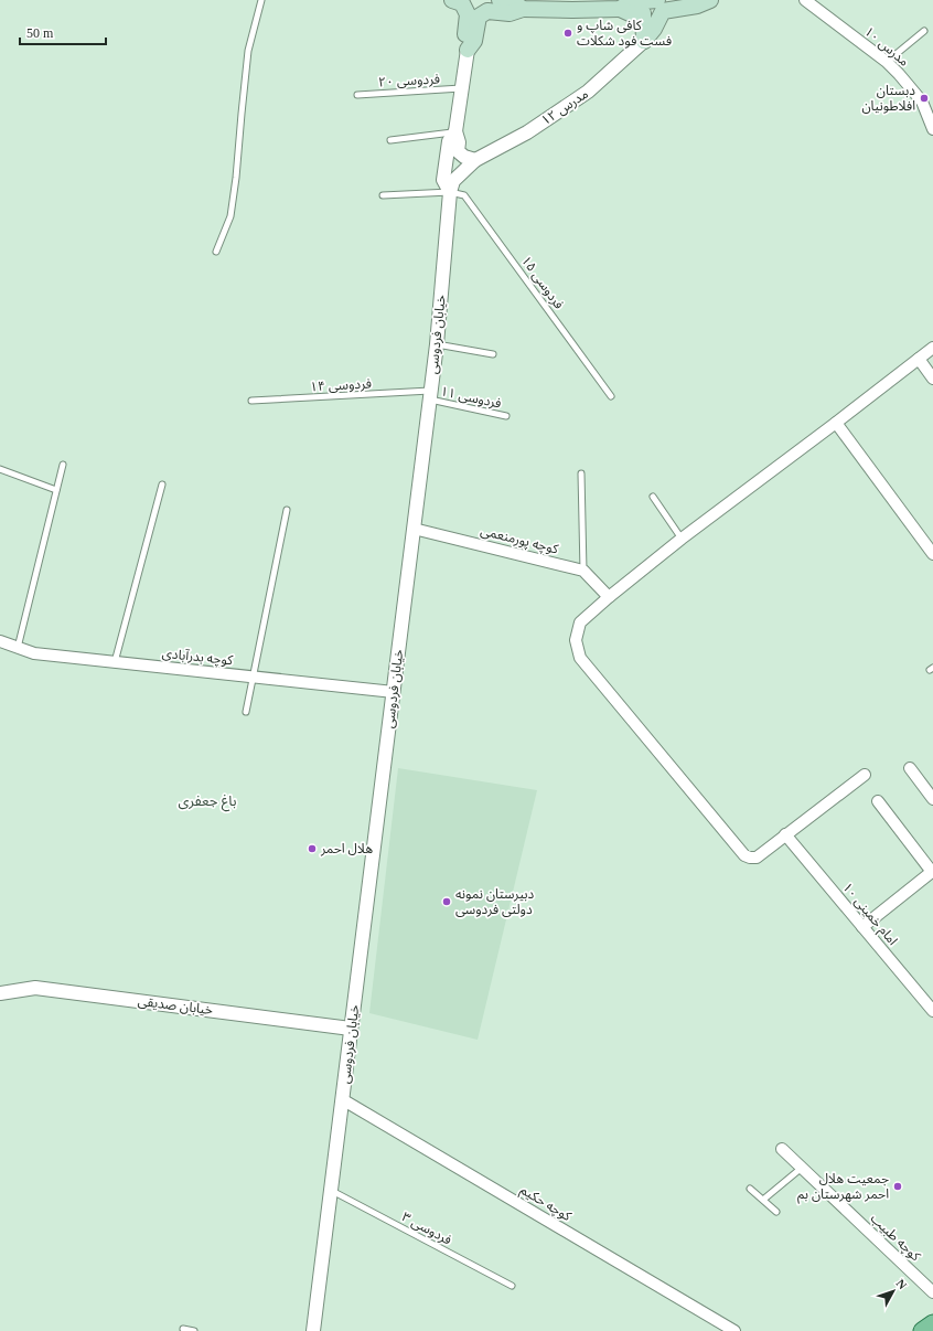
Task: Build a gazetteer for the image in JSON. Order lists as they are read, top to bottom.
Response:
{
  "streets": {
    "street": [
      "مدرس ۱۰",
      "مدرس ۱۲",
      "خیابان فردوسی",
      "کوچه پورمنعمی",
      "کوچه بدرآبادی",
      "امام خمینی ۱۰",
      "خیابان صدیقی",
      "کوچه حکیم",
      "کوچه طبیب"
    ],
    "lane": [
      "فردوسی ۲۰",
      "فردوسی ۱۵",
      "فردوسی ۱۴",
      "فردوسی ۱۱",
      "فردوسی ۳"
    ]
  },
  "crossings": [
    ["فردوسی ۲۰", "خیابان فردوسی"],
    ["مدرس ۱۲", "فردوسی ۱۵"],
    ["مدرس ۱۲", "خیابان فردوسی"],
    ["فردوسی ۱۵", "خیابان فردوسی"],
    ["خیابان فردوسی", "فردوسی ۱۴"],
    ["خیابان فردوسی", "فردوسی ۱۱"],
    ["خیابان فردوسی", "کوچه پورمنعمی"],
    ["خیابان فردوسی", "کوچه بدرآبادی"],
    ["خیابان فردوسی", "خیابان صدیقی"],
    ["خیابان فردوسی", "کوچه حکیم"],
    ["خیابان فردوسی", "فردوسی ۳"],
    ["فردوسی ۱۴", "فردوسی ۱۱"]
  ],
  "districts": ["باغ جعفری"],
  "places": [
    "کافی شاپ و فست فود شکلات",
    "دبستان افلاطونیان",
    "هلال احمر",
    "دبیرستان نمونه دولتی فردوسی",
    "جمعیت هلال احمر شهرستان بم"
  ],
  "scale_bar": "50 m",
  "north": "top right"
}
